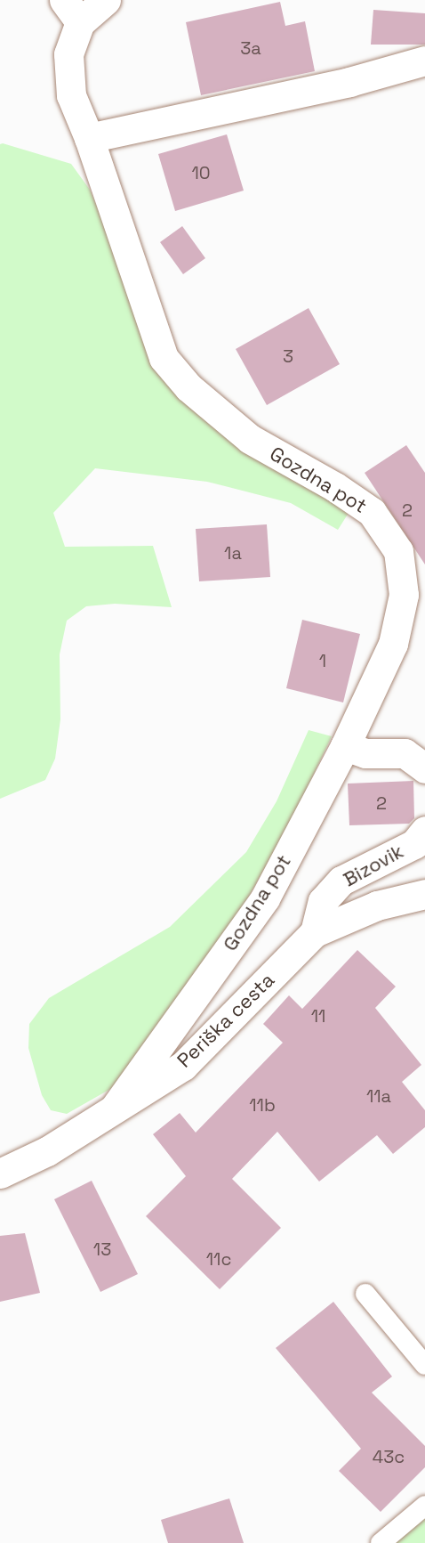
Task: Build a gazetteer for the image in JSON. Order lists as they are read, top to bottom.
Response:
{
  "streets": {
    "street": ["Gozdna pot", "Bizovik", "Periška cesta"]
  },
  "crossings": [
    ["Gozdna pot", "Periška cesta"],
    ["Bizovik", "Periška cesta"]
  ],
  "house_numbers": [
    "3a",
    "10",
    "3",
    "2",
    "1a",
    "1",
    "2",
    "11",
    "11a",
    "11b",
    "13",
    "11c",
    "43c"
  ]
}
